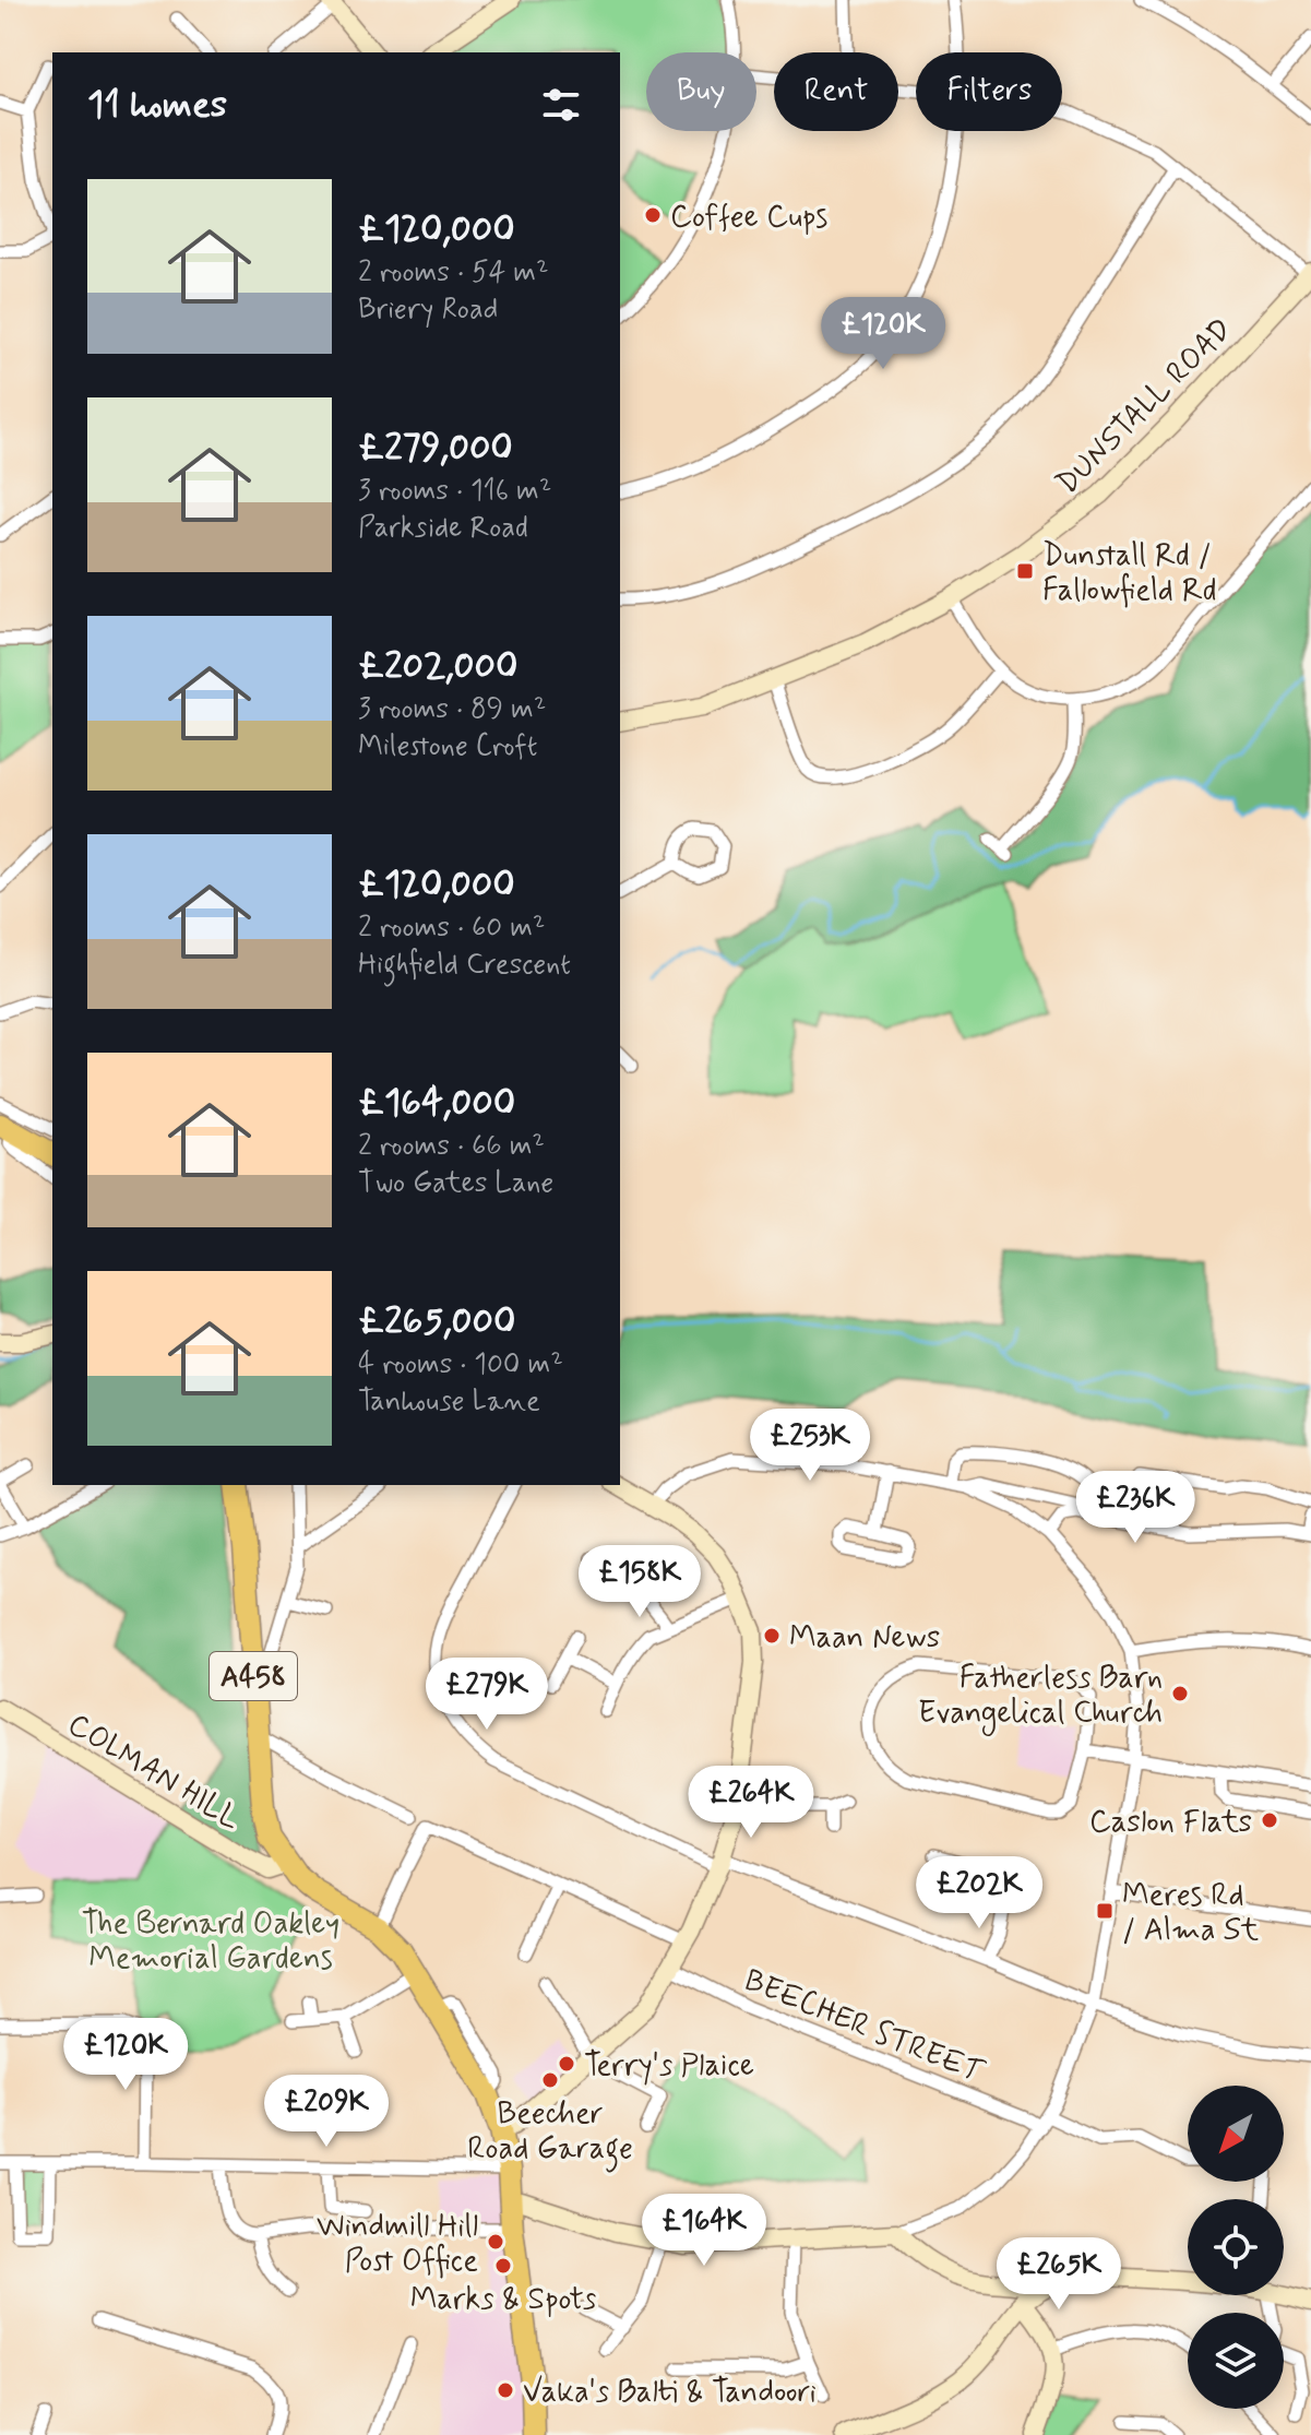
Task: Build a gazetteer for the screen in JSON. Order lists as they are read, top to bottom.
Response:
{
  "streets": {
    "highway": ["A458"],
    "street": ["DUNSTALL ROAD", "COLMAN HILL", "BEECHER STREET"]
  },
  "crossings": [
    ["A458", "COLMAN HILL"]
  ],
  "parks": ["The Bernard Oakley Memorial Gardens"],
  "places": {
    "other": [
      "Coffee Cups",
      "Maan News",
      "Fatherless Barn Evangelical Church",
      "Caslon Flats",
      "Terry's Plaice",
      "Beecher Road Garage",
      "Windmill Hill Post Office",
      "Marks & Spots",
      "Vaka's Balti & Tandoori"
    ],
    "transit": ["Dunstall Rd / Fallowfield Rd", "Meres Rd / Alma St"]
  },
  "north": "bottom left",
  "page": {
    "chip": ["Buy", "Rent", "Filters"],
    "heading": "11 homes",
    "list": [
      {
        "name": "£120,000",
        "note": "2 rooms · 54 m² · Briery Road"
      },
      {
        "name": "£279,000",
        "note": "3 rooms · 116 m² · Parkside Road"
      },
      {
        "name": "£202,000",
        "note": "3 rooms · 89 m² · Milestone Croft"
      },
      {
        "name": "£120,000",
        "note": "2 rooms · 60 m² · Highfield Crescent"
      },
      {
        "name": "£164,000",
        "note": "2 rooms · 66 m² · Two Gates Lane"
      },
      {
        "name": "£265,000",
        "note": "4 rooms · 100 m² · Tanhouse Lane"
      }
    ],
    "price": [
      "£120K",
      "£253K",
      "£236K",
      "£158K",
      "£279K",
      "£264K",
      "£202K",
      "£120K",
      "£209K",
      "£164K",
      "£265K"
    ]
  }
}
